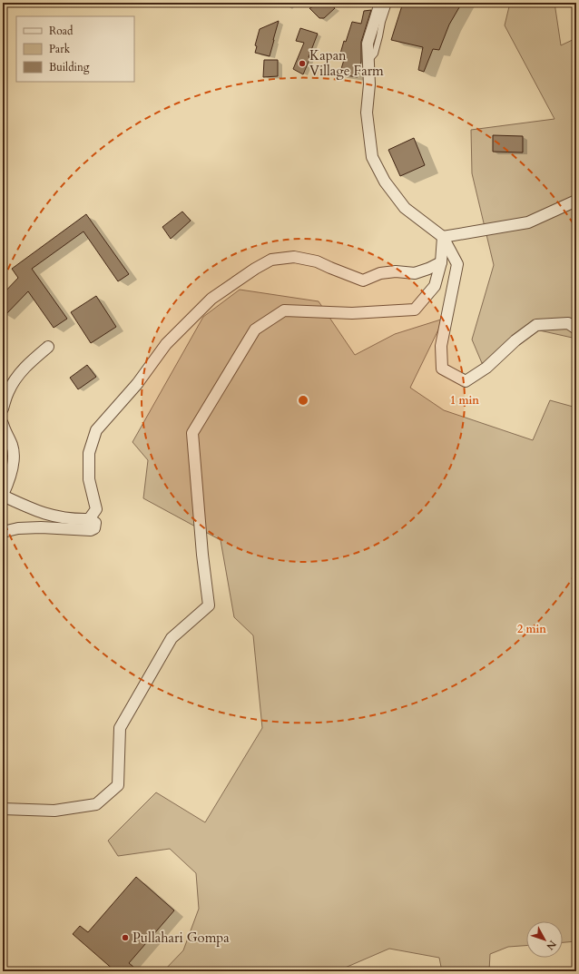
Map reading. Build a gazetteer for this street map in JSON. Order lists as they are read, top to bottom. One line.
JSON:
{"places":["Kapan Village Farm","Pullahari Gompa"],"legend":["Road","Park","Building"],"north":"bottom right","rings":["1 min","2 min"]}
